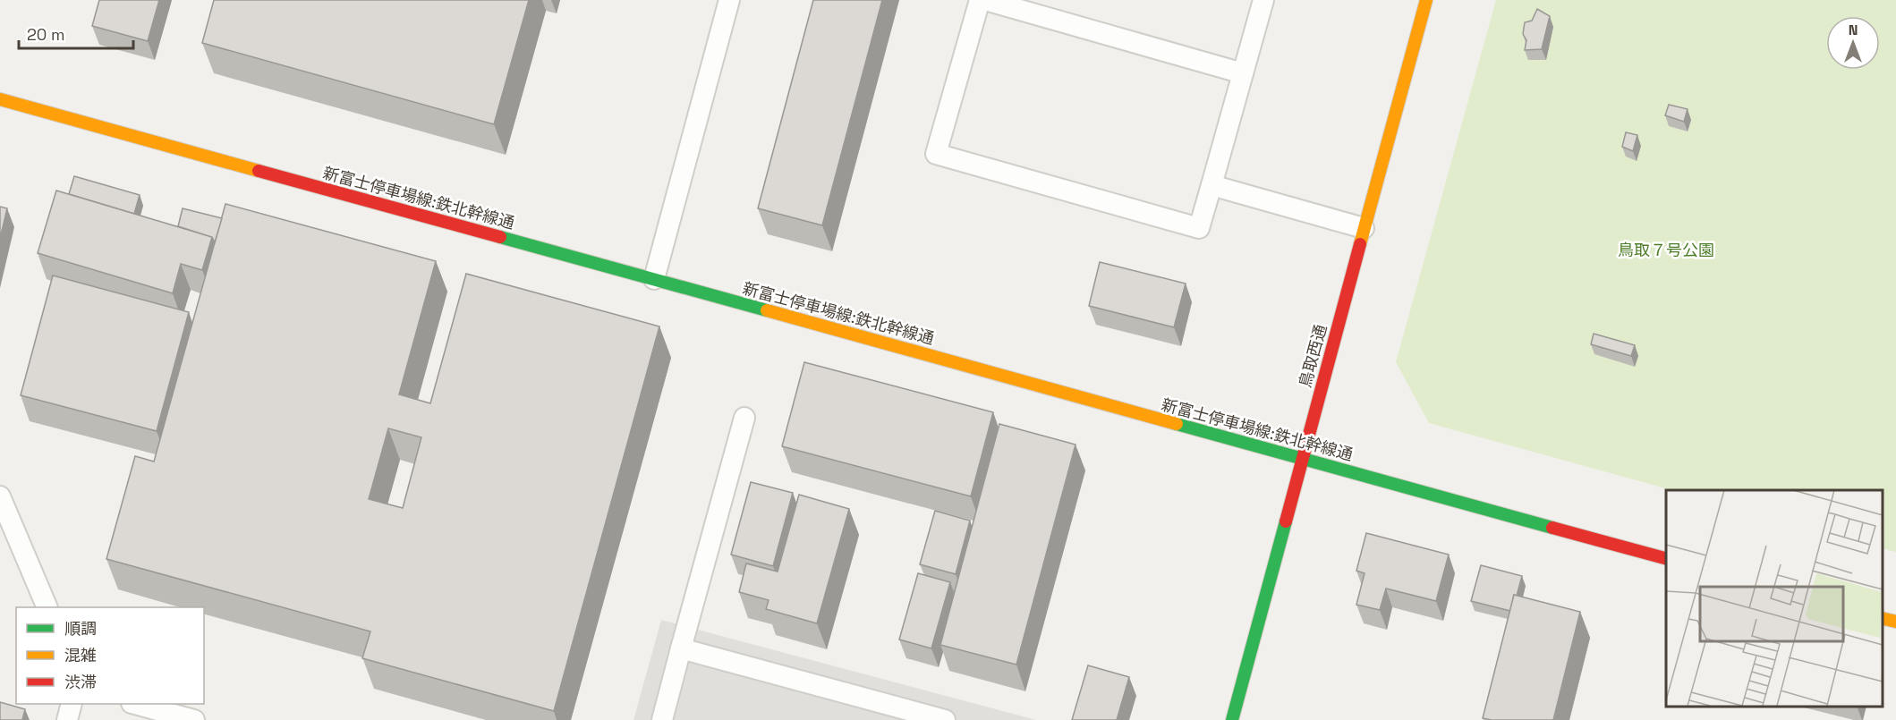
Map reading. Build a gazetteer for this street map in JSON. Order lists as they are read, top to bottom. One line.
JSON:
{"streets":{"main road":["新富士停車場線:鉄北幹線通","鳥取西通"]},"crossings":[["新富士停車場線:鉄北幹線通","鳥取西通"]],"parks":["鳥取７号公園"],"legend":["順調","混雑","渋滞"],"scale_bar":"20 m","north":"top"}
